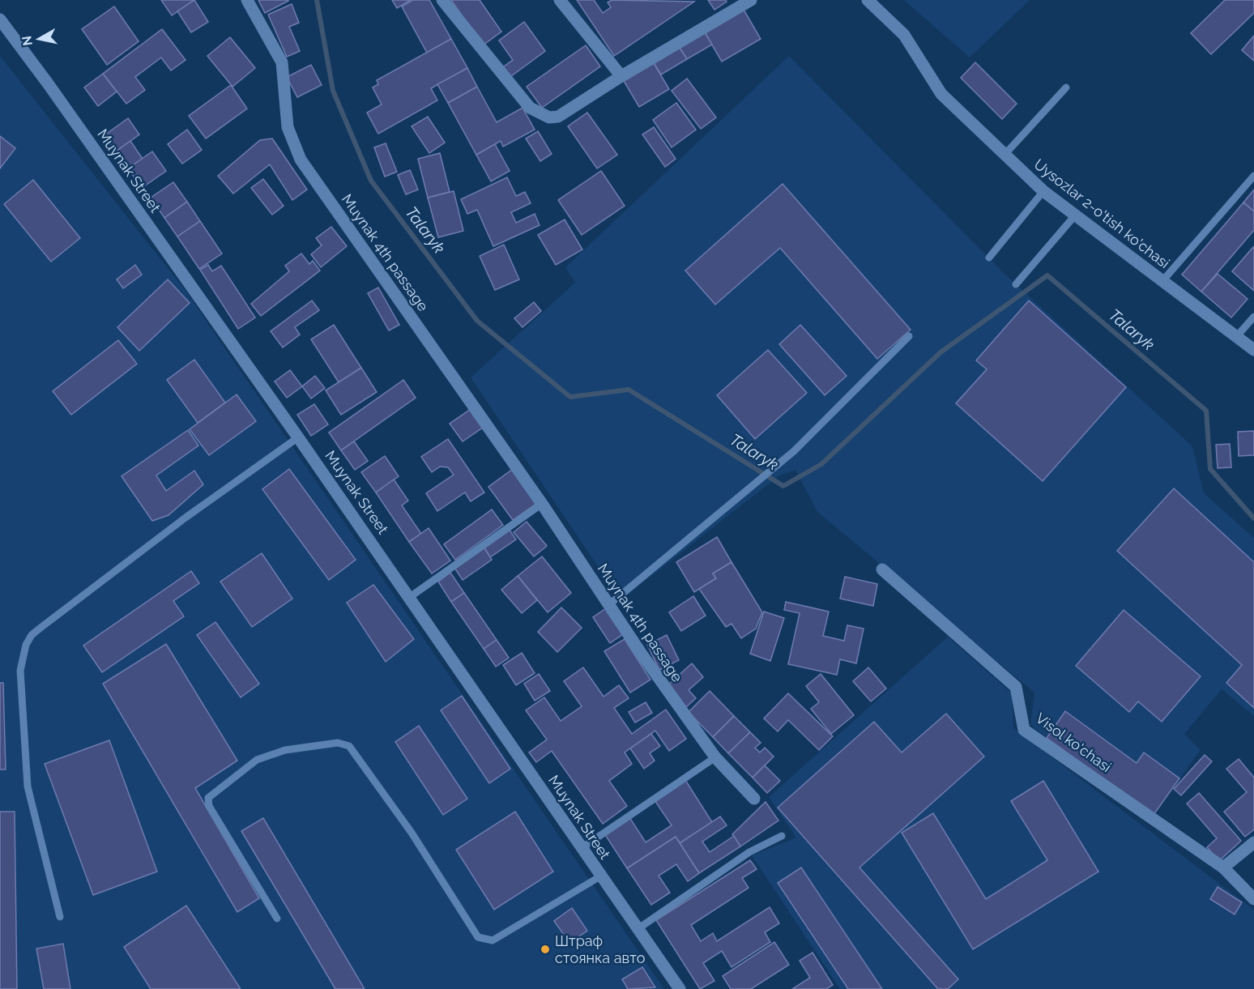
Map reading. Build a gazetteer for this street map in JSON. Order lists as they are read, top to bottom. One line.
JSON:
{"streets":{"street":["Muynak Street","Uysozlar 2-o'tish ko'chasi","Muynak 4th passage","Visol ko'chasi"]},"water":["Talaryk"],"places":["Штраф стоянка авто"],"north":"left"}
